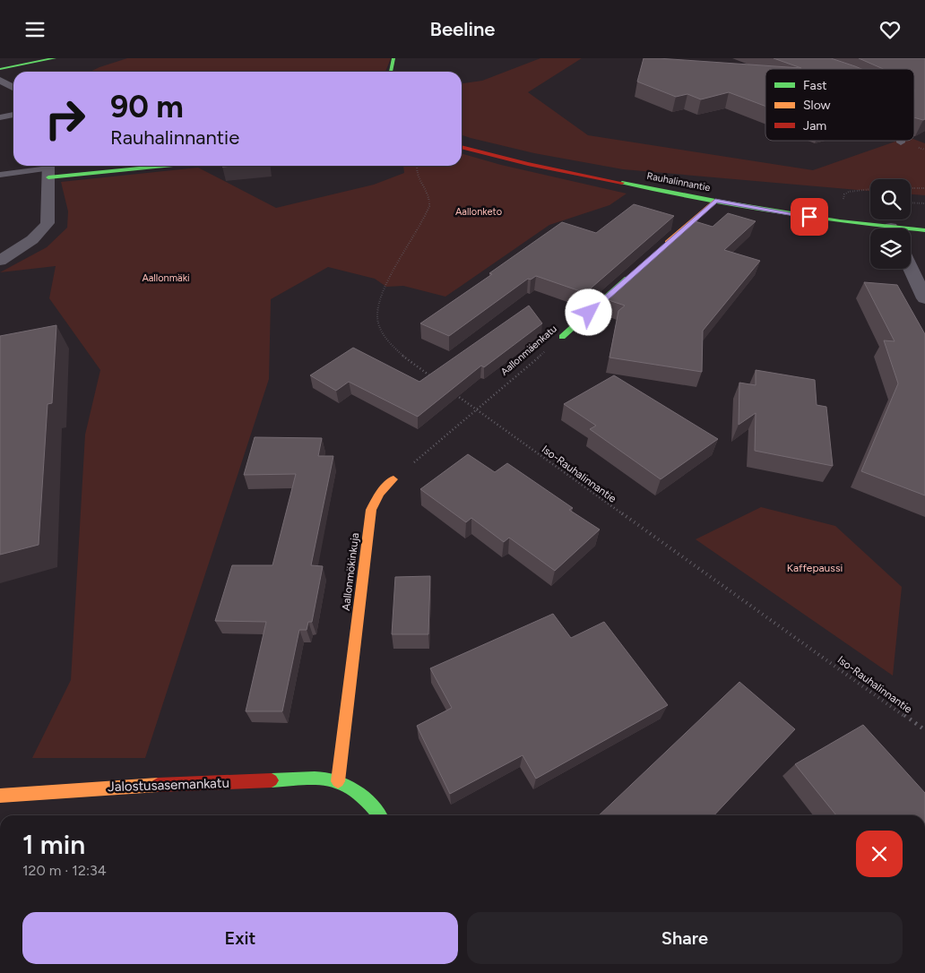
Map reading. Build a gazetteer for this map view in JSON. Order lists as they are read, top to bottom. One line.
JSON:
{"streets":{"street":["Rauhalinnantie","Aallonmäenkatu","Aallonmökinkuja","Jalostusasemankatu"],"path":["Iso-Rauhalinnantie"]},"crossings":[["Aallonmäenkatu","Iso-Rauhalinnantie"],["Aallonmökinkuja","Jalostusasemankatu"]],"parks":["Aallonketo","Aallonmäki","Kaffepaussi"],"legend":["Fast","Slow","Jam"],"page":{"header":"Beeline","turn":["90 m","Rauhalinnantie"],"heading":["1 min","120 m · 12:34"],"buttons":["Exit","Share"]}}
